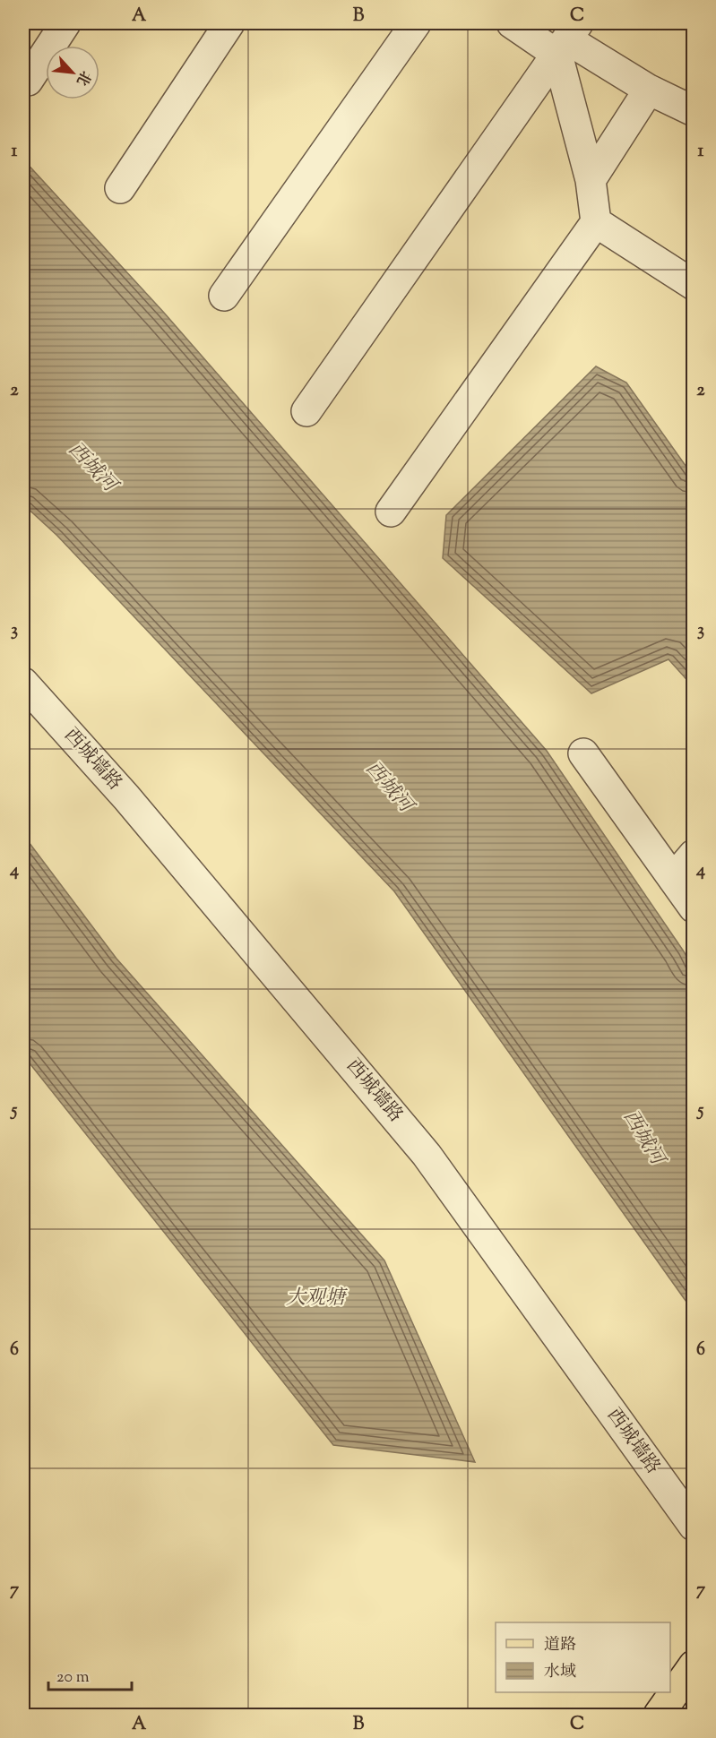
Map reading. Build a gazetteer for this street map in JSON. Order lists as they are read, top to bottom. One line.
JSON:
{"streets":{"street":["西城墙路"]},"water":["西城河","大观塘"],"legend":["道路","水域"],"scale_bar":"20 m","north":"bottom right","grid":{"columns":["A","B","C"],"rows":["1","2","3","4","5","6","7"]}}
